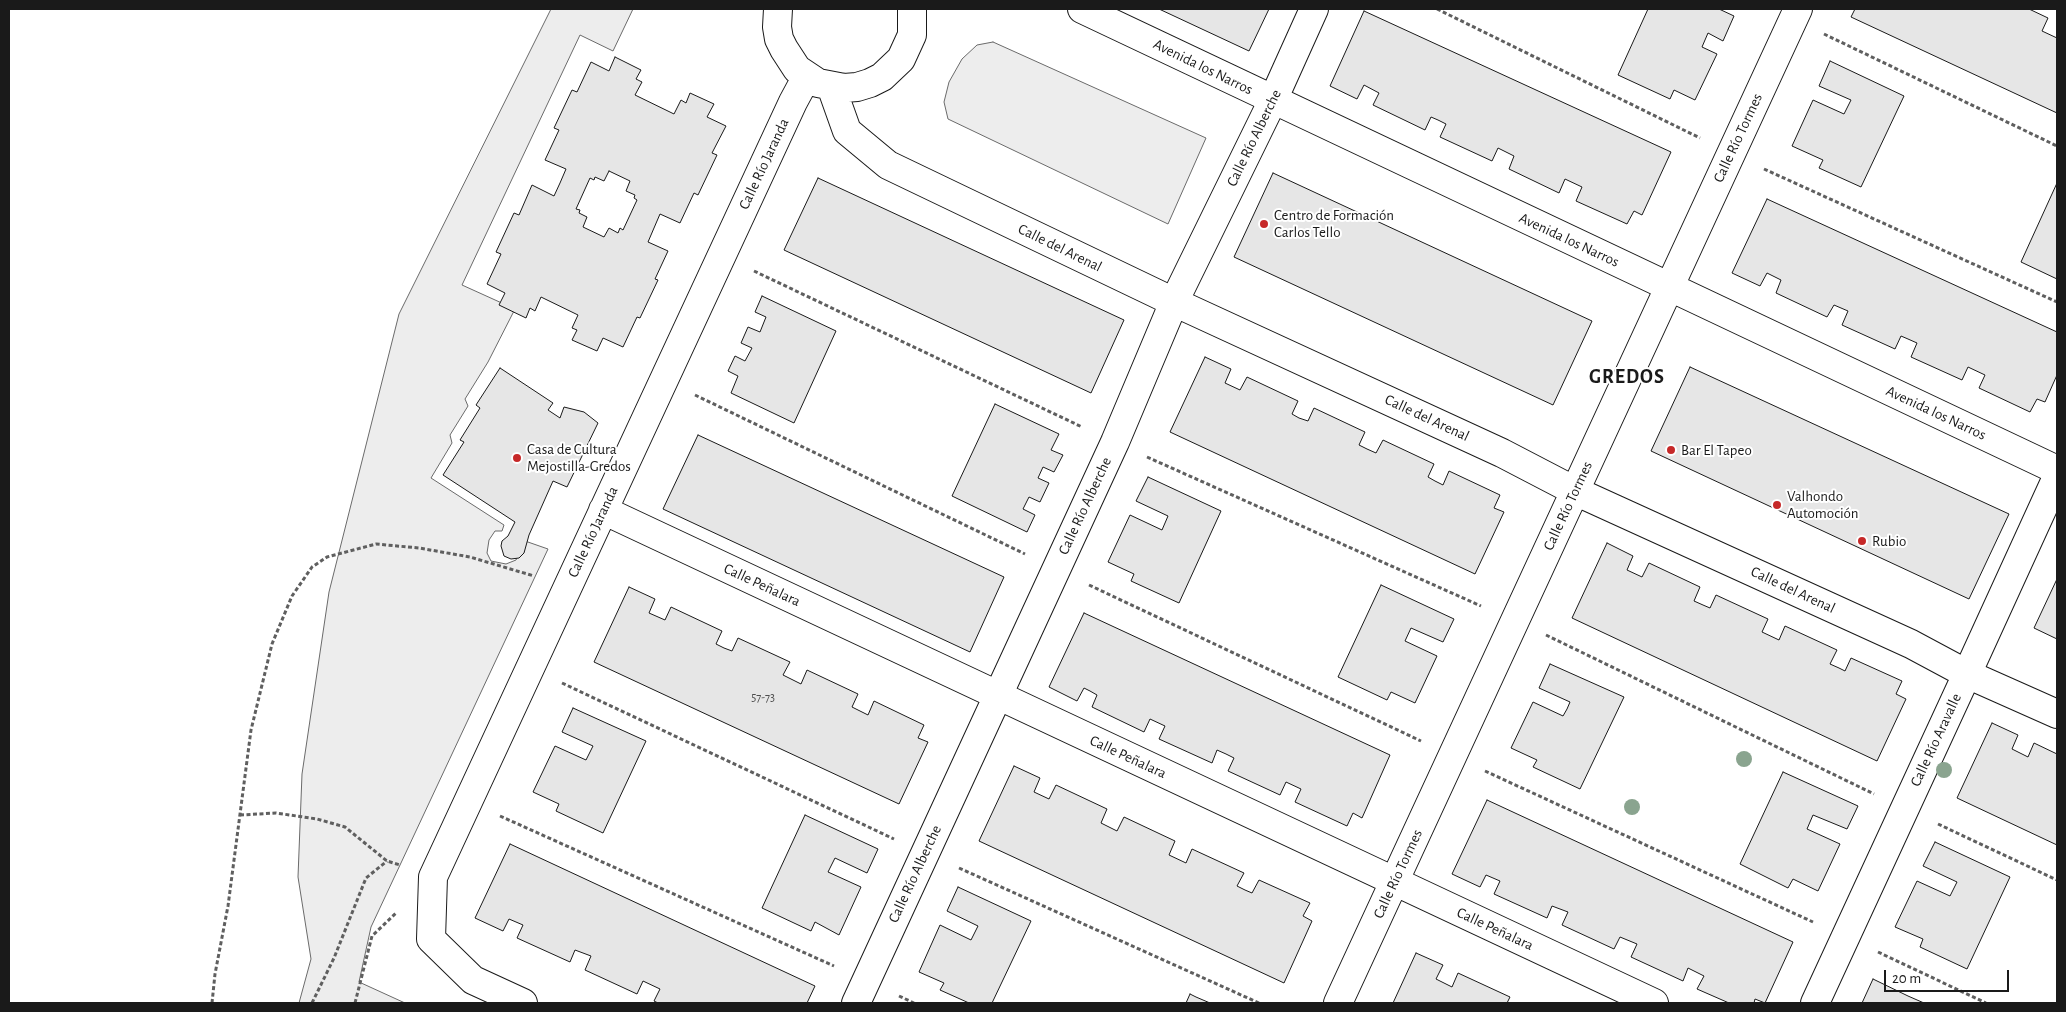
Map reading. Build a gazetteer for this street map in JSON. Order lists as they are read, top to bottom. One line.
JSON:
{"streets":{"street":["Avenida los Narros","Calle Río Alberche","Calle Río Tormes","Calle Río Jaranda","Calle del Arenal","Calle Peñalara","Calle Río Aravalle"]},"crossings":[["Avenida los Narros","Calle Río Alberche"],["Avenida los Narros","Calle Río Tormes"],["Calle Río Alberche","Calle del Arenal"],["Calle Río Alberche","Calle Peñalara"],["Calle Río Tormes","Calle del Arenal"],["Calle Río Tormes","Calle Peñalara"],["Calle Río Jaranda","Calle del Arenal"],["Calle Río Jaranda","Calle Peñalara"],["Calle del Arenal","Calle Río Aravalle"]],"districts":["GREDOS"],"places":["Centro de Formación Carlos Tello","Bar El Tapeo","Casa de Cultura Mejostilla-Gredos","Valhondo Automoción","Rubio"],"house_numbers":["57-73"],"scale_bar":"20 m"}
